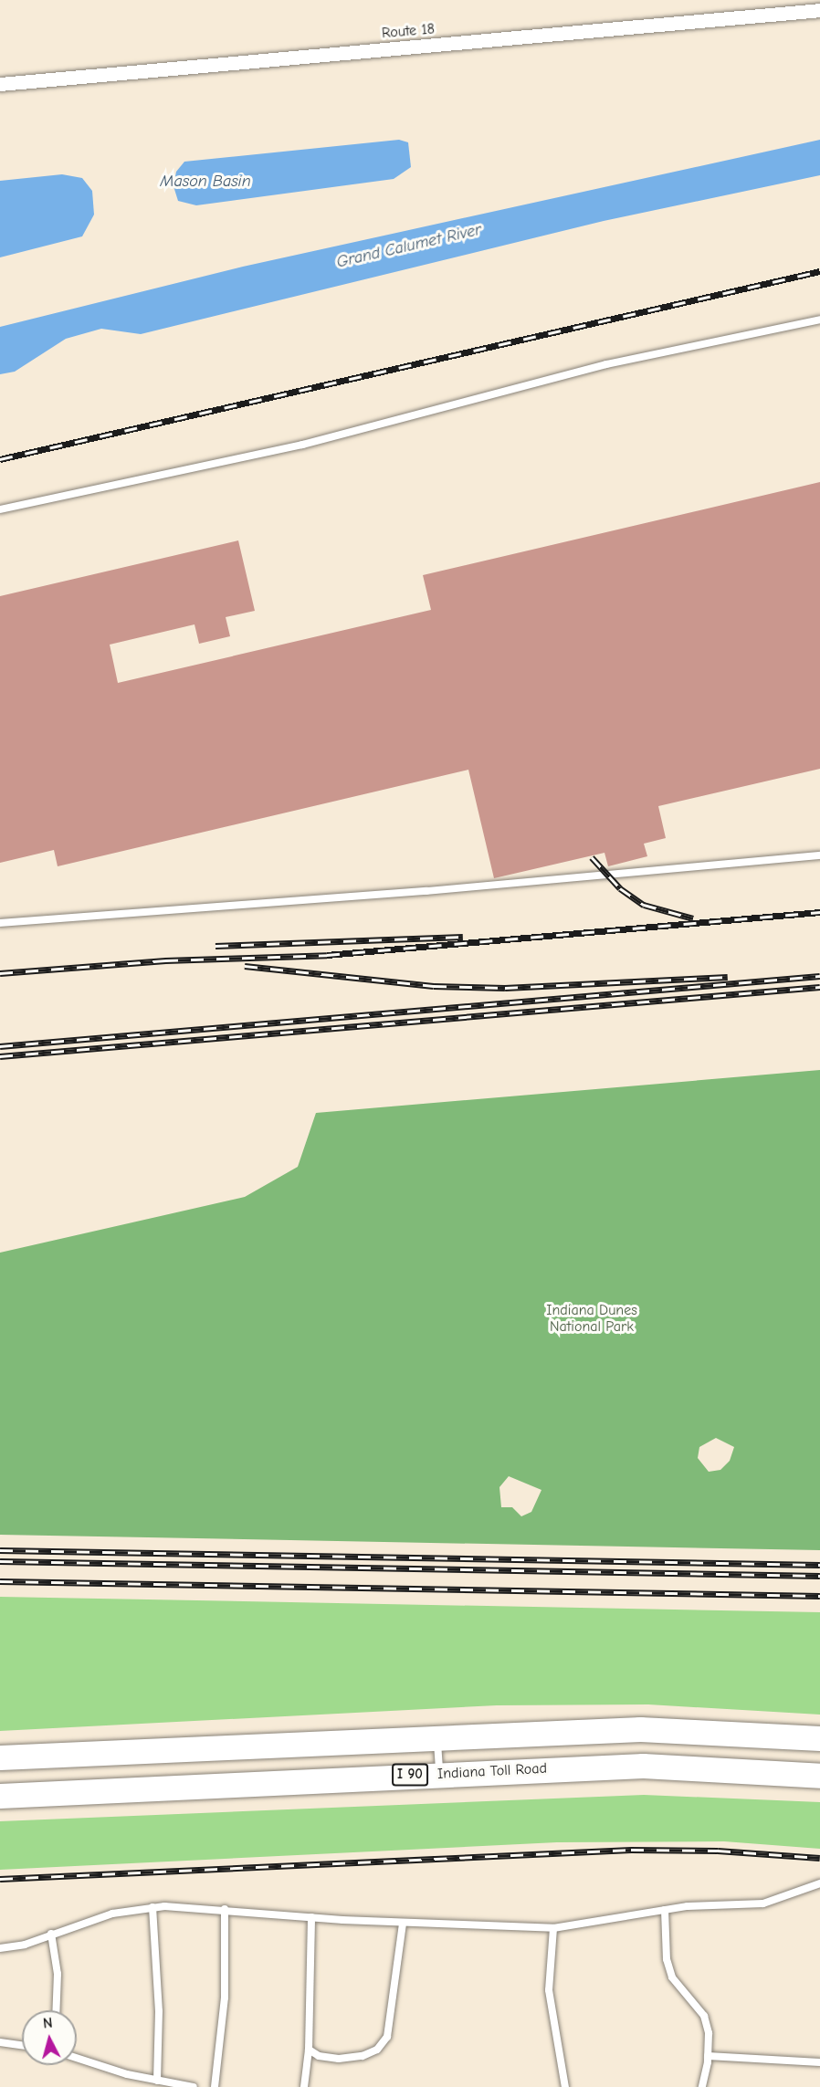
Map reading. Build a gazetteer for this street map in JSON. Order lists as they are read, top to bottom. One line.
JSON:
{"streets":{"highway":["Indiana Toll Road","I 90"],"street":["Route 18"]},"water":["Mason Basin","Grand Calumet River"],"parks":["Indiana Dunes National Park"],"north":"top"}
